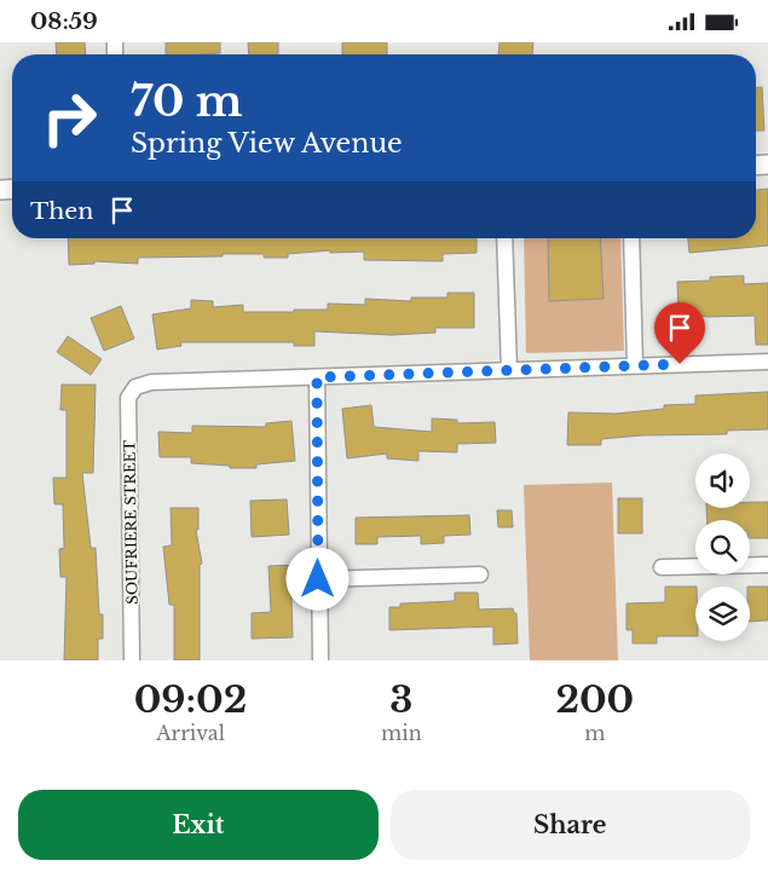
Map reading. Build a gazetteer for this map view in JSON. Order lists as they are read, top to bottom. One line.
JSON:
{"streets":{"street":["SOUFRIERE STREET"]},"page":{"status":"08:59","turn":["70 m","Spring View Avenue"],"then":"Then","eta":["09:02","Arrival","3","min","200","m"],"buttons":["Exit","Share"]}}
